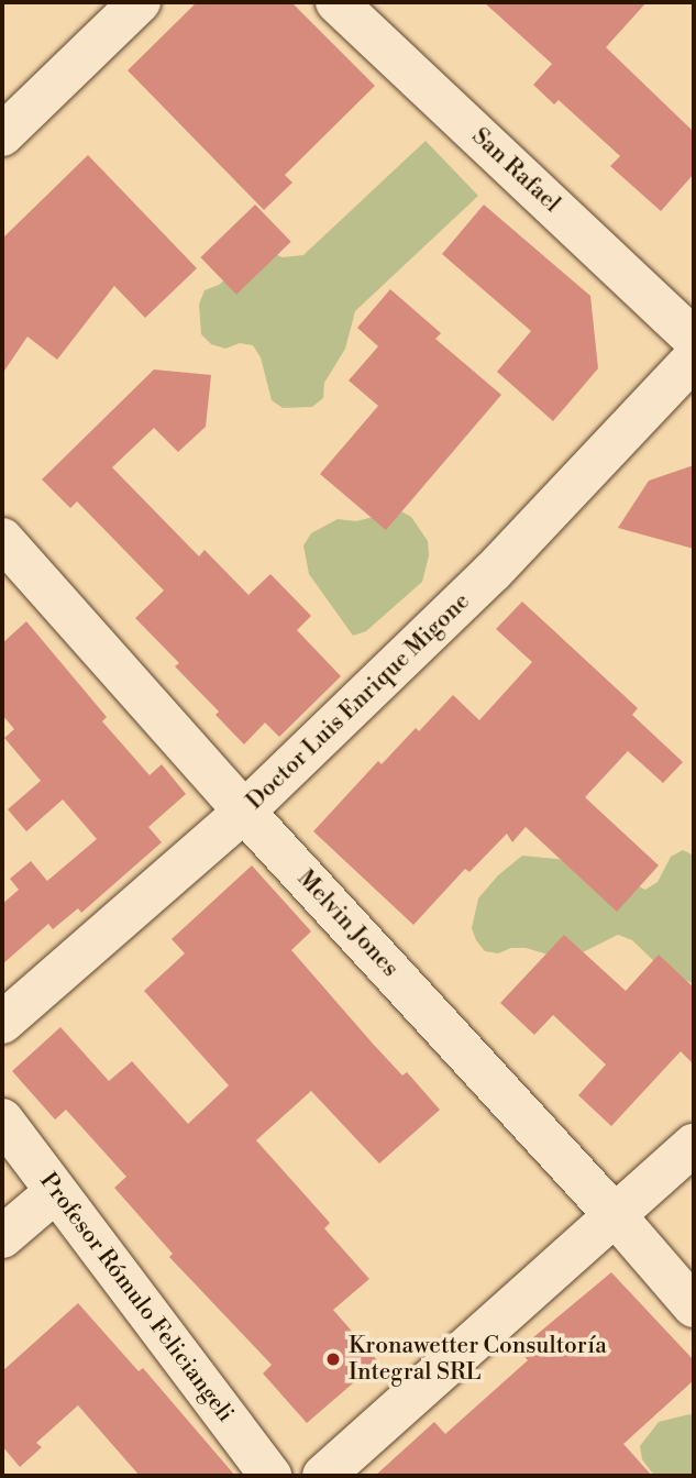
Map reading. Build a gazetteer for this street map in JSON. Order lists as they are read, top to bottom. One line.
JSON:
{"streets":{"street":["San Rafael","Doctor Luis Enrique Migone","Melvin Jones","Profesor Rómulo Feliciangeli"]},"crossings":[["Doctor Luis Enrique Migone","Melvin Jones"]],"places":["Kronawetter Consultoría Integral SRL"]}
